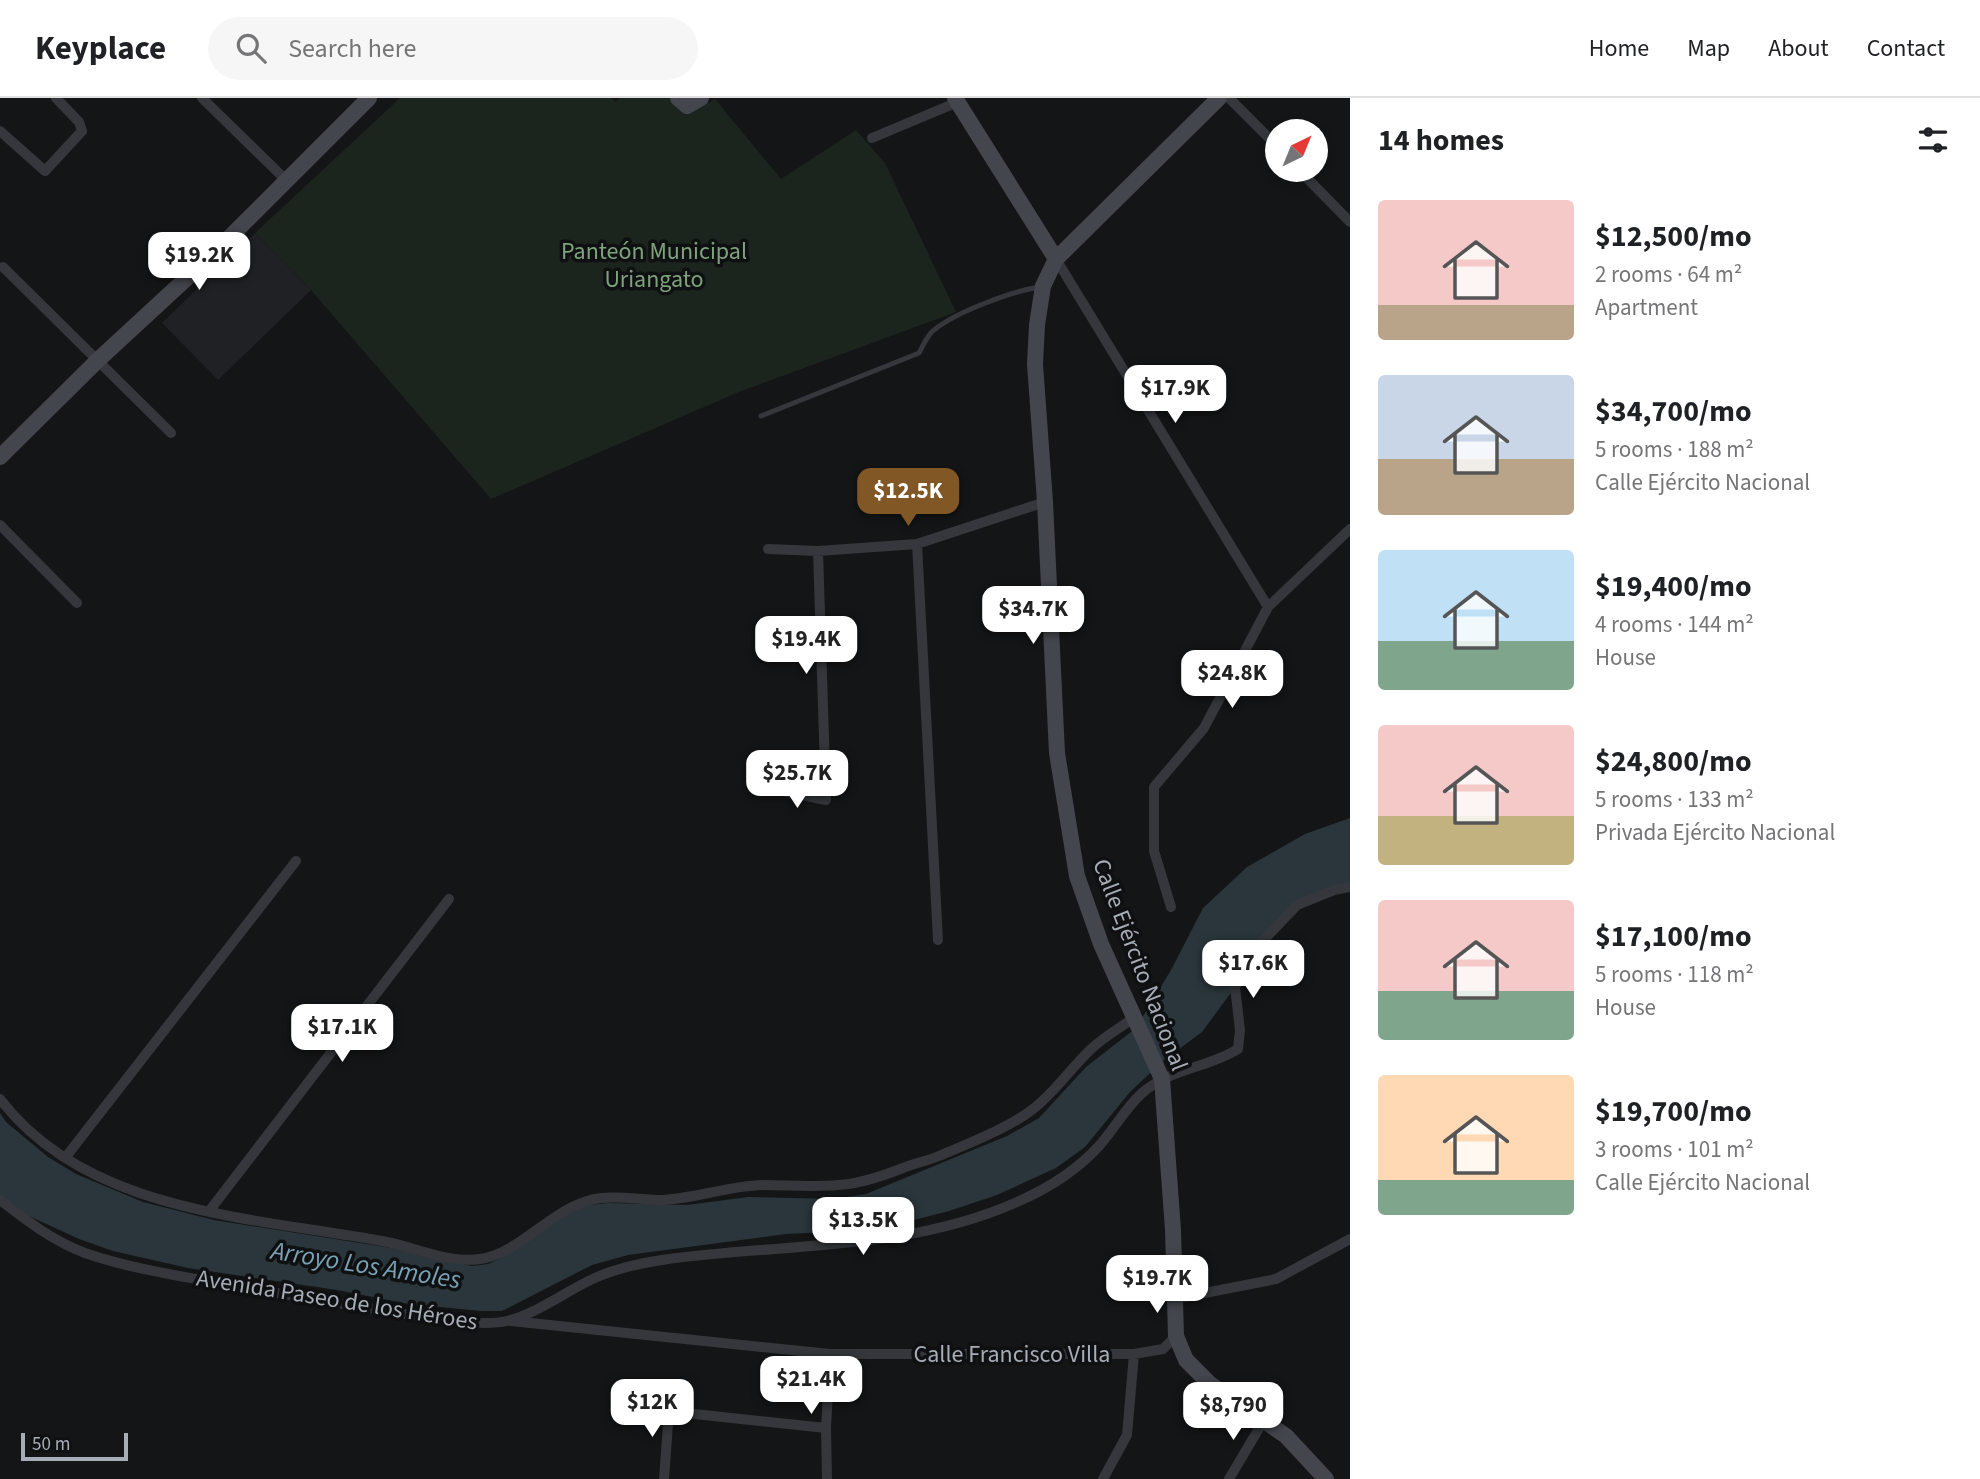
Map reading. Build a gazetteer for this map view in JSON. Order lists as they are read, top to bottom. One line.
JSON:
{"streets":{"street":["Calle Ejército Nacional","Avenida Paseo de los Héroes","Calle Francisco Villa"]},"crossings":[["Calle Ejército Nacional","Avenida Paseo de los Héroes"],["Calle Ejército Nacional","Calle Francisco Villa"],["Avenida Paseo de los Héroes","Calle Francisco Villa"]],"water":["Arroyo Los Amoles"],"parks":["Panteón Municipal Uriangato"],"scale_bar":"50 m","north":"top right","page":{"header":"Keyplace","search":"Search here","nav":["Home","Map","About","Contact"],"heading":"14 homes","list":[{"name":"$12,500/mo","note":"2 rooms · 64 m² · Apartment"},{"name":"$34,700/mo","note":"5 rooms · 188 m² · Calle Ejército Nacional"},{"name":"$19,400/mo","note":"4 rooms · 144 m² · House"},{"name":"$24,800/mo","note":"5 rooms · 133 m² · Privada Ejército Nacional"},{"name":"$17,100/mo","note":"5 rooms · 118 m² · House"},{"name":"$19,700/mo","note":"3 rooms · 101 m² · Calle Ejército Nacional"}],"price":["$19.2K","$17.9K","$12.5K","$34.7K","$19.4K","$24.8K","$25.7K","$17.6K","$17.1K","$13.5K","$19.7K","$21.4K","$12K","$8,790"],"scale":"50 m"}}
